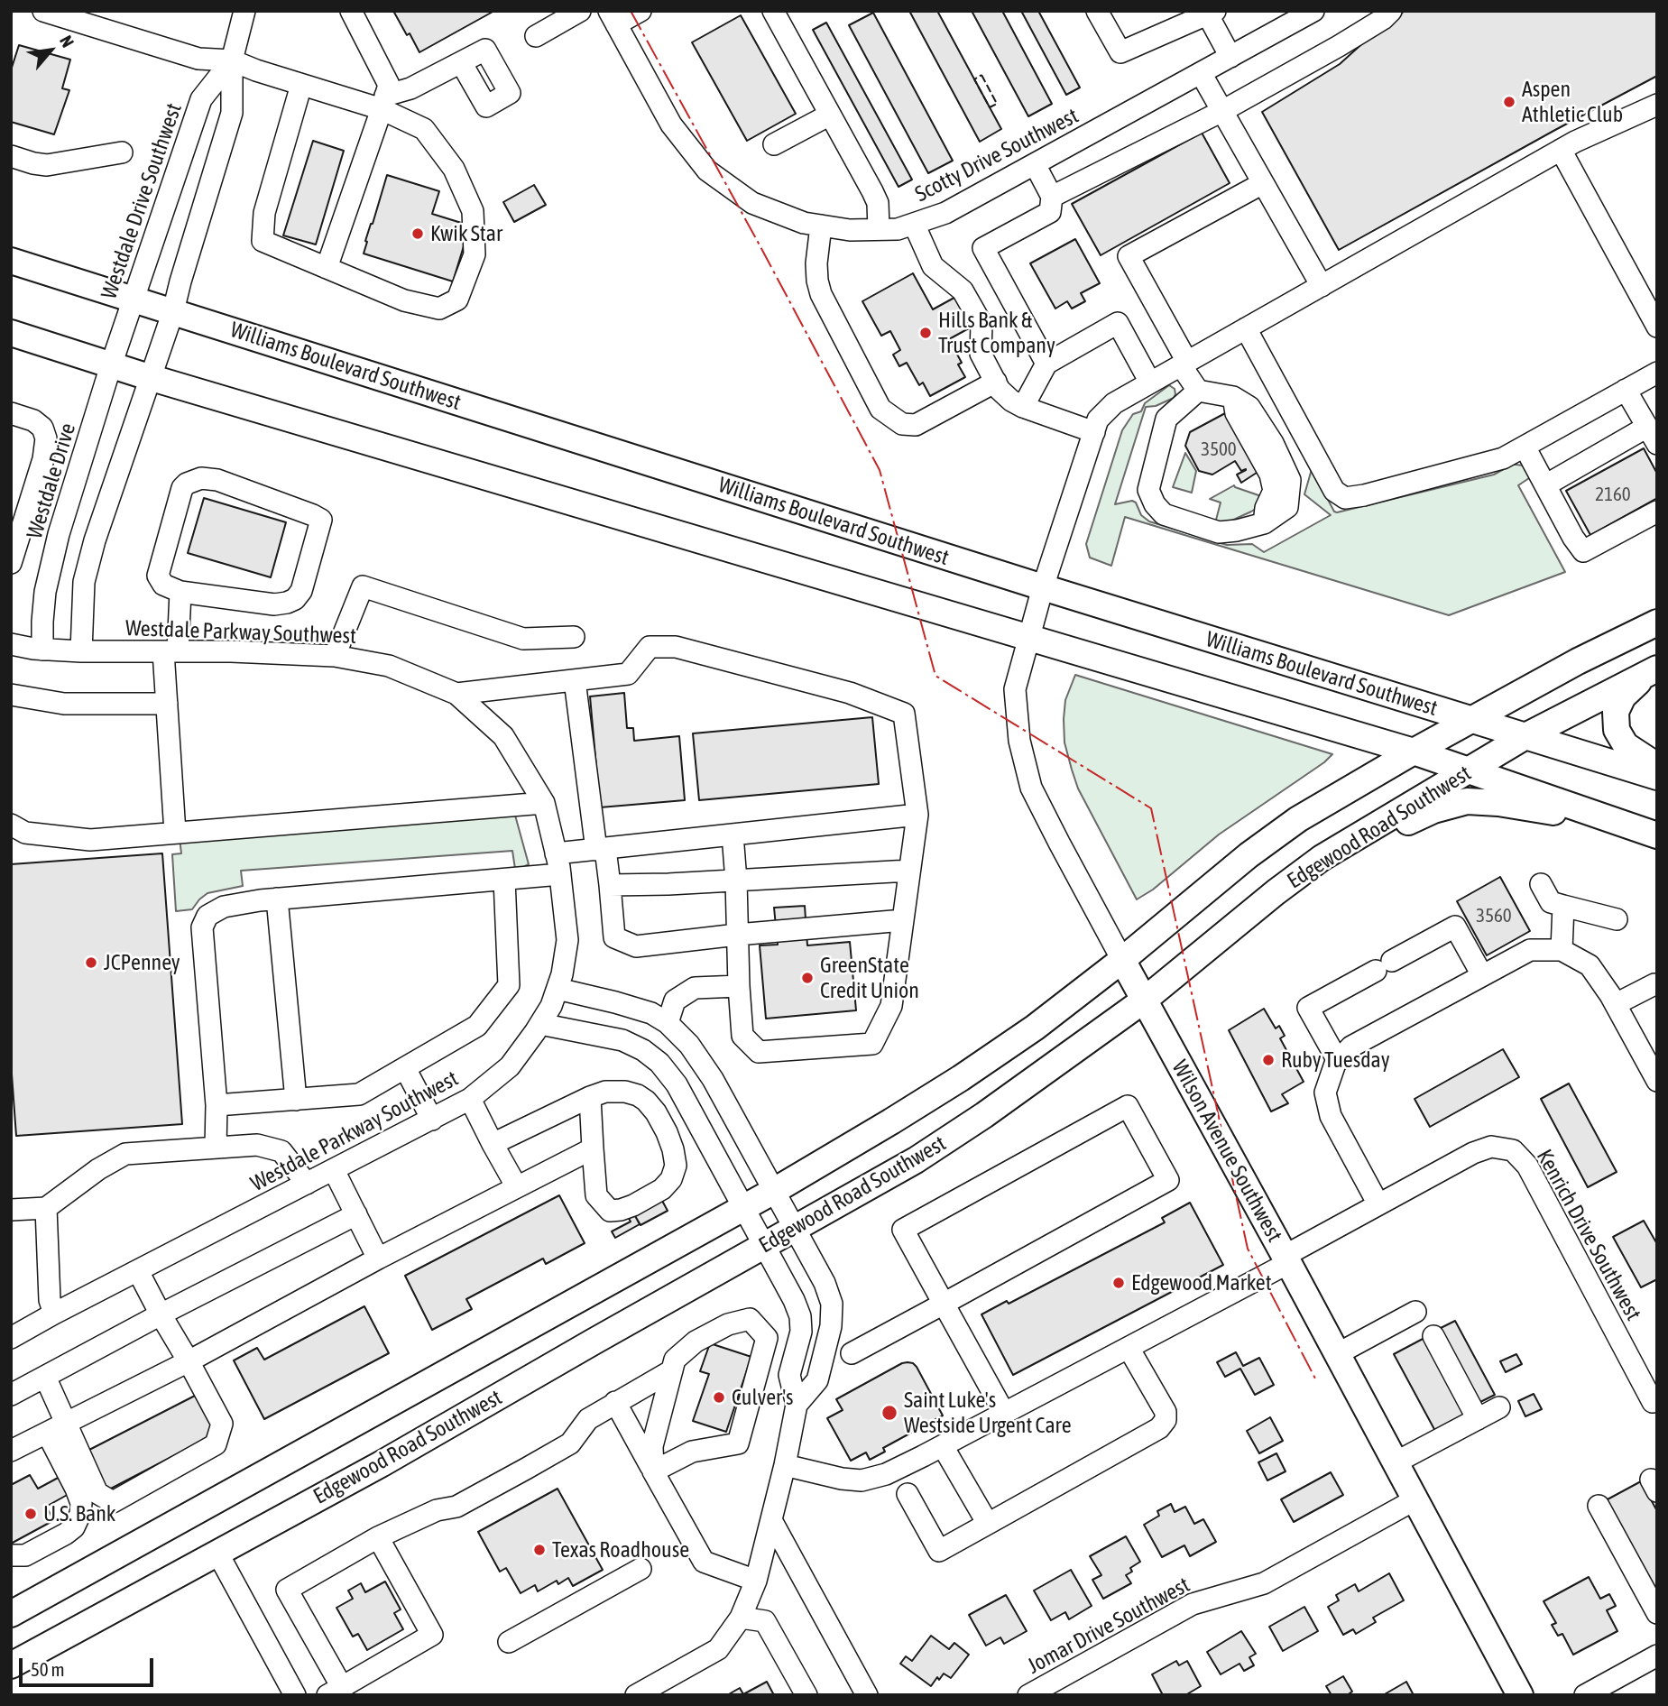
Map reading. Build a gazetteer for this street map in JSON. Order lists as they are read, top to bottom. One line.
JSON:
{"streets":{"main road":["Williams Boulevard Southwest","Edgewood Road Southwest","Wilson Avenue Southwest"],"street":["Scotty Drive Southwest","Westdale Drive Southwest","Westdale Drive","Westdale Parkway Southwest","Kenrich Drive Southwest","Jomar Drive Southwest"]},"crossings":[["Westdale Drive Southwest","Williams Boulevard Southwest"],["Westdale Drive Southwest","Westdale Drive"],["Williams Boulevard Southwest","Edgewood Road Southwest"],["Williams Boulevard Southwest","Wilson Avenue Southwest"],["Westdale Drive","Westdale Parkway Southwest"],["Edgewood Road Southwest","Wilson Avenue Southwest"],["Wilson Avenue Southwest","Kenrich Drive Southwest"],["Wilson Avenue Southwest","Jomar Drive Southwest"]],"places":["Aspen Athletic Club","Kwik Star","Hills Bank & Trust Company","JCPenney","GreenState Credit Union","Ruby Tuesday","Edgewood Market","Culver's","Saint Luke's Westside Urgent Care","U.S. Bank","Texas Roadhouse"],"house_numbers":["3500","2160","3560"],"scale_bar":"50 m","north":"top right"}
